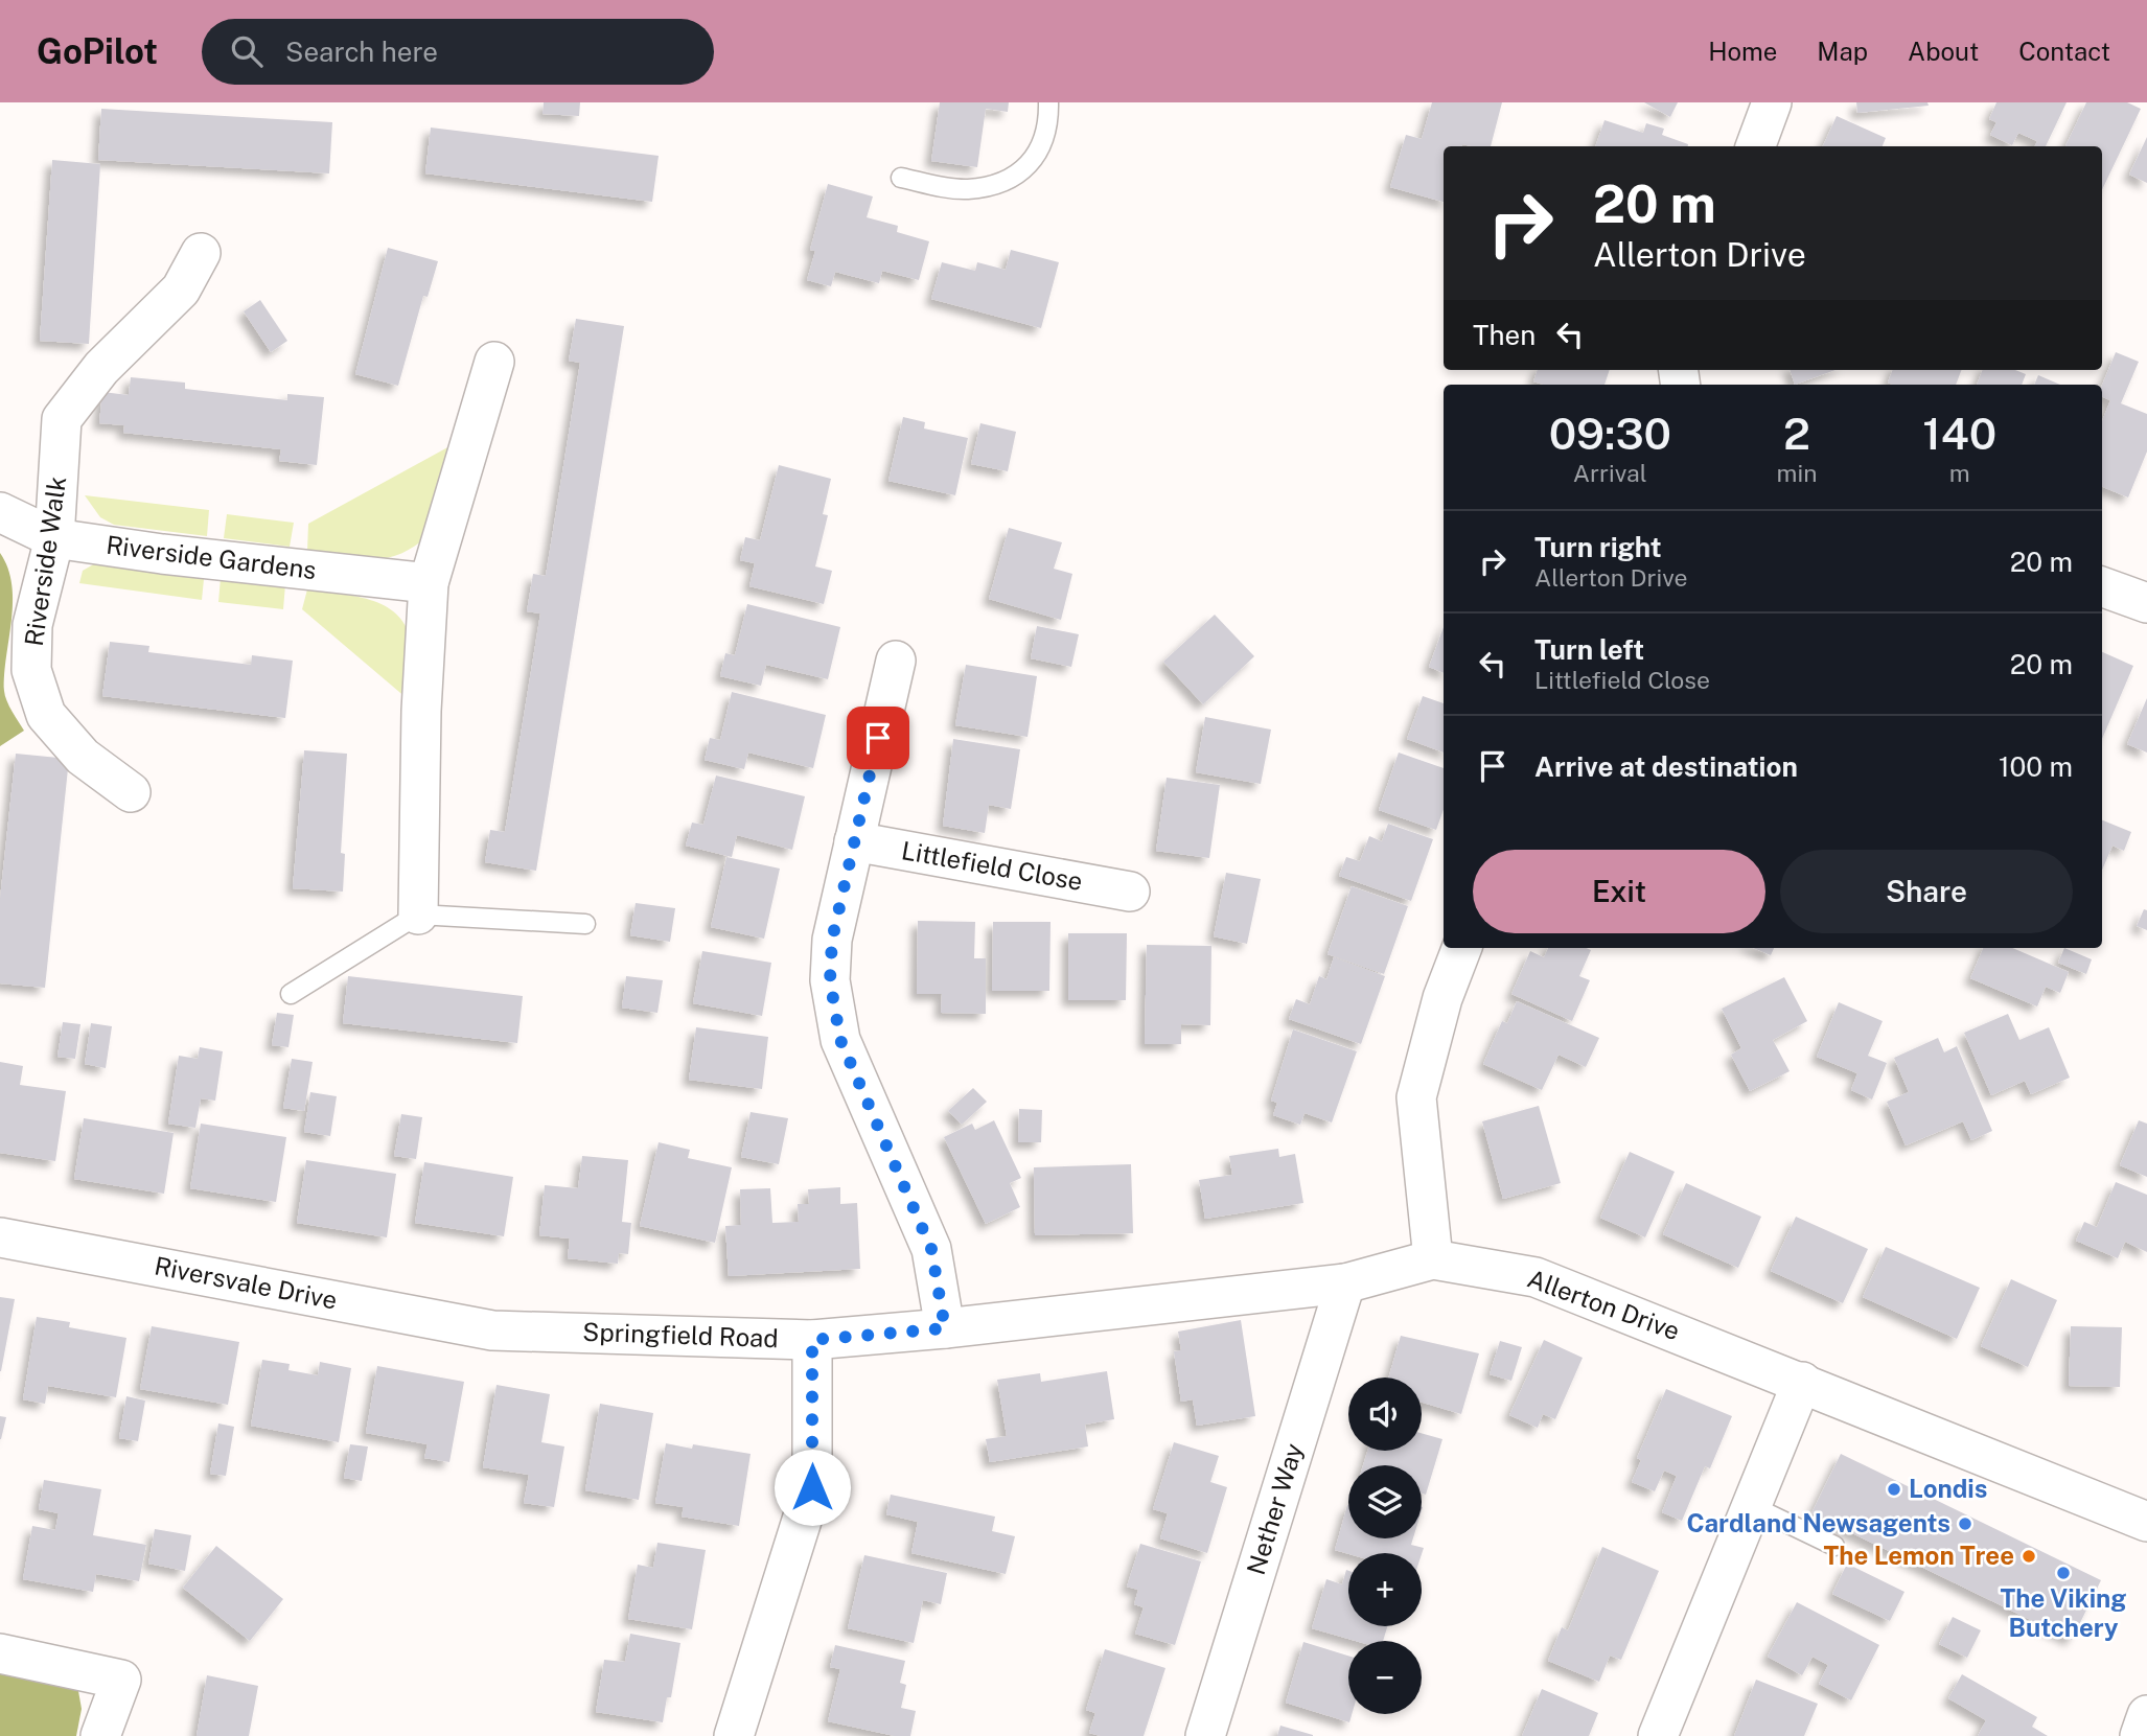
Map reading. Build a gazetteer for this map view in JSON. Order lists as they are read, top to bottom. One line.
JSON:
{"streets":{"street":["Riverside Gardens","Riverside Walk","Littlefield Close","Riversvale Drive","Allerton Drive","Springfield Road","Nether Way"]},"crossings":[["Riverside Gardens","Riverside Walk"],["Riversvale Drive","Springfield Road"],["Allerton Drive","Springfield Road"],["Allerton Drive","Nether Way"]],"places":["Londis","Cardland Newsagents","The Lemon Tree","The Viking Butchery"],"page":{"header":"GoPilot","search":"Search here","nav":["Home","Map","About","Contact"],"turn":["20 m","Allerton Drive"],"then":"Then","eta":["09:30","Arrival","2","min","140","m"],"list":[{"name":"Turn right","note":"Allerton Drive","value":"20 m"},{"name":"Turn left","note":"Littlefield Close","value":"20 m"},{"name":"Arrive at destination","value":"100 m"}],"buttons":["Exit","Share"],"map_buttons":["+","−"]}}
